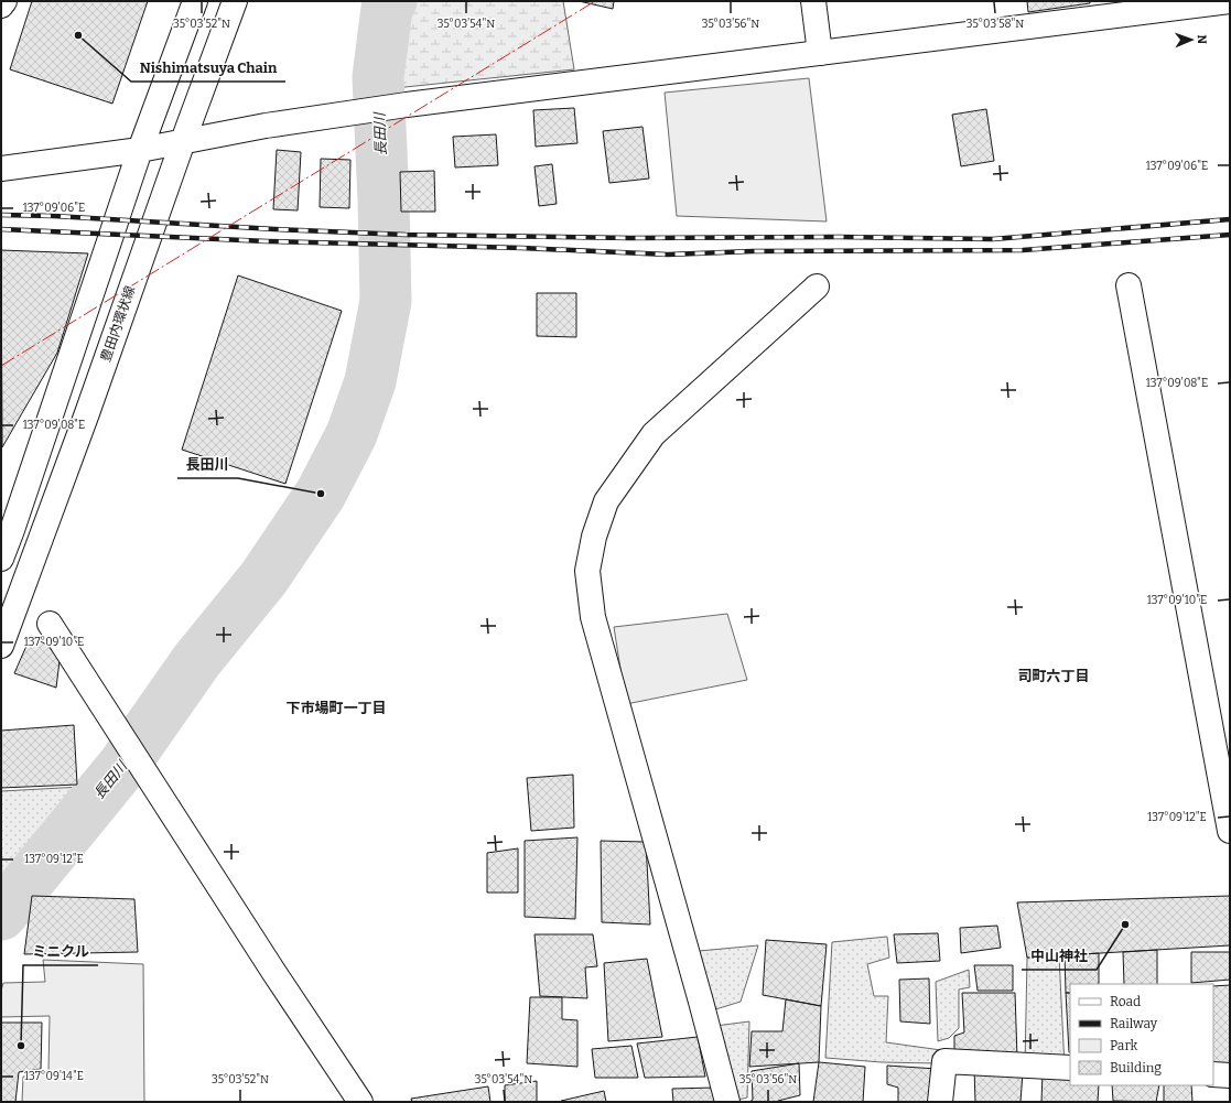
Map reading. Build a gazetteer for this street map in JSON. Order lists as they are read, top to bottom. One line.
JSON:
{"streets":{"street":["豊田内環状線"]},"districts":["司町六丁目","下市場町一丁目"],"water":["長田川"],"places":["Nishimatsuya Chain","長田川","中山神社","ミニクル"],"legend":["Road","Railway","Park","Building"],"north":"right","coordinates":["35°03'52\"N","35°03'54\"N","35°03'56\"N","35°03'58\"N","137°09'06\"E","137°09'08\"E","137°09'10\"E","137°09'12\"E","137°09'14\"E"]}
